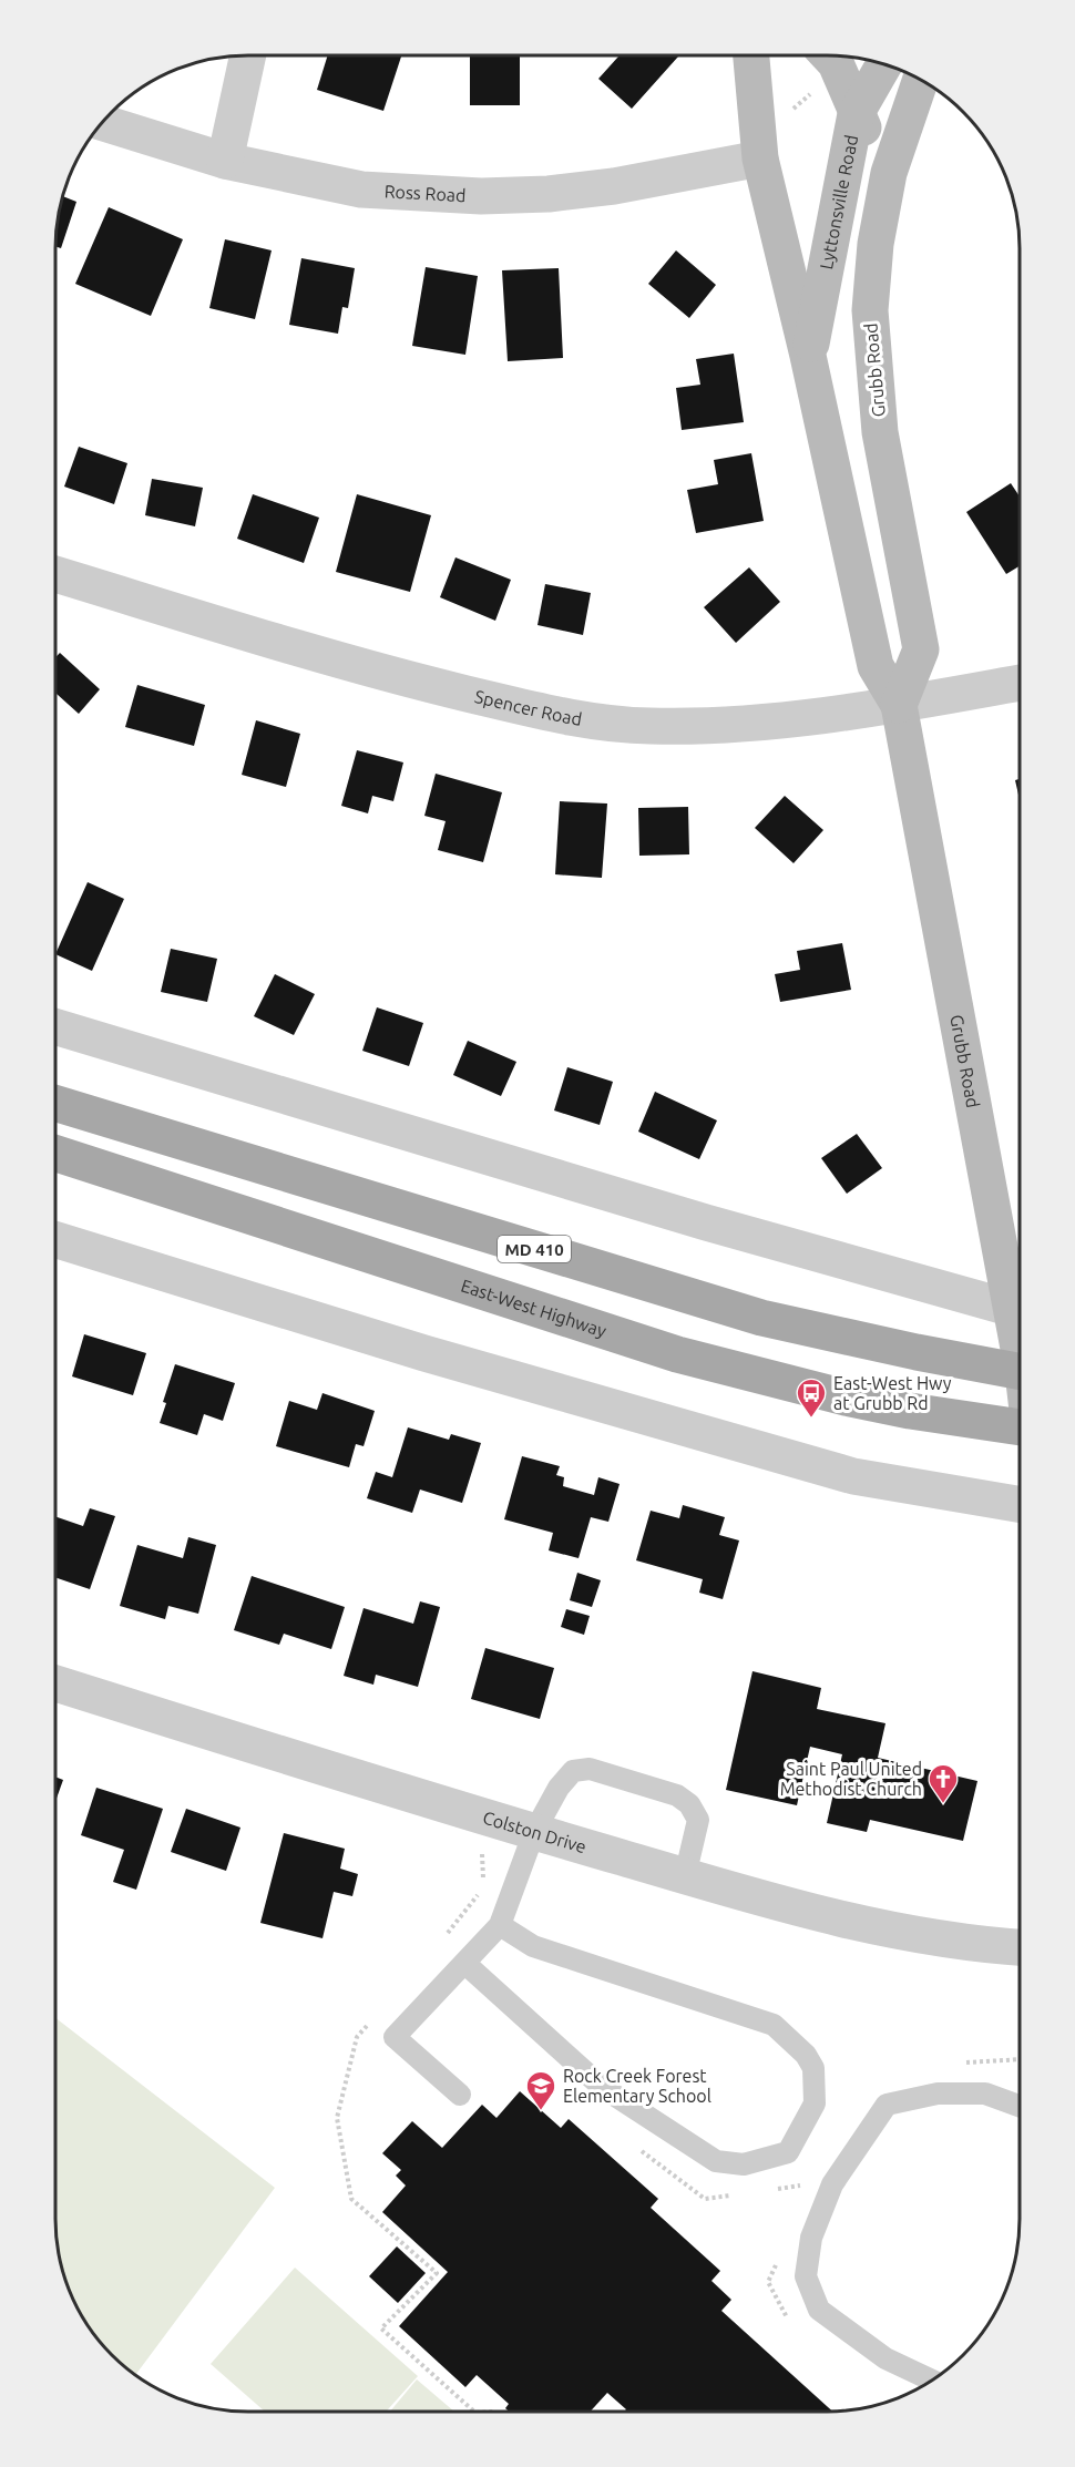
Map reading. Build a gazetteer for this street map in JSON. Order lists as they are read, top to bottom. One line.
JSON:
{"streets":{"main road":["MD 410","East-West Highway"],"street":["Ross Road","Lyttonsville Road","Grubb Road","Spencer Road","Colston Drive"]},"crossings":[["Ross Road","Grubb Road"],["Lyttonsville Road","Grubb Road"],["Grubb Road","Spencer Road"]],"places":{"bus stop":["East-West Hwy at Grubb Rd"],"church":["Saint Paul United Methodist Church"],"school or university":["Rock Creek Forest Elementary School"]}}
